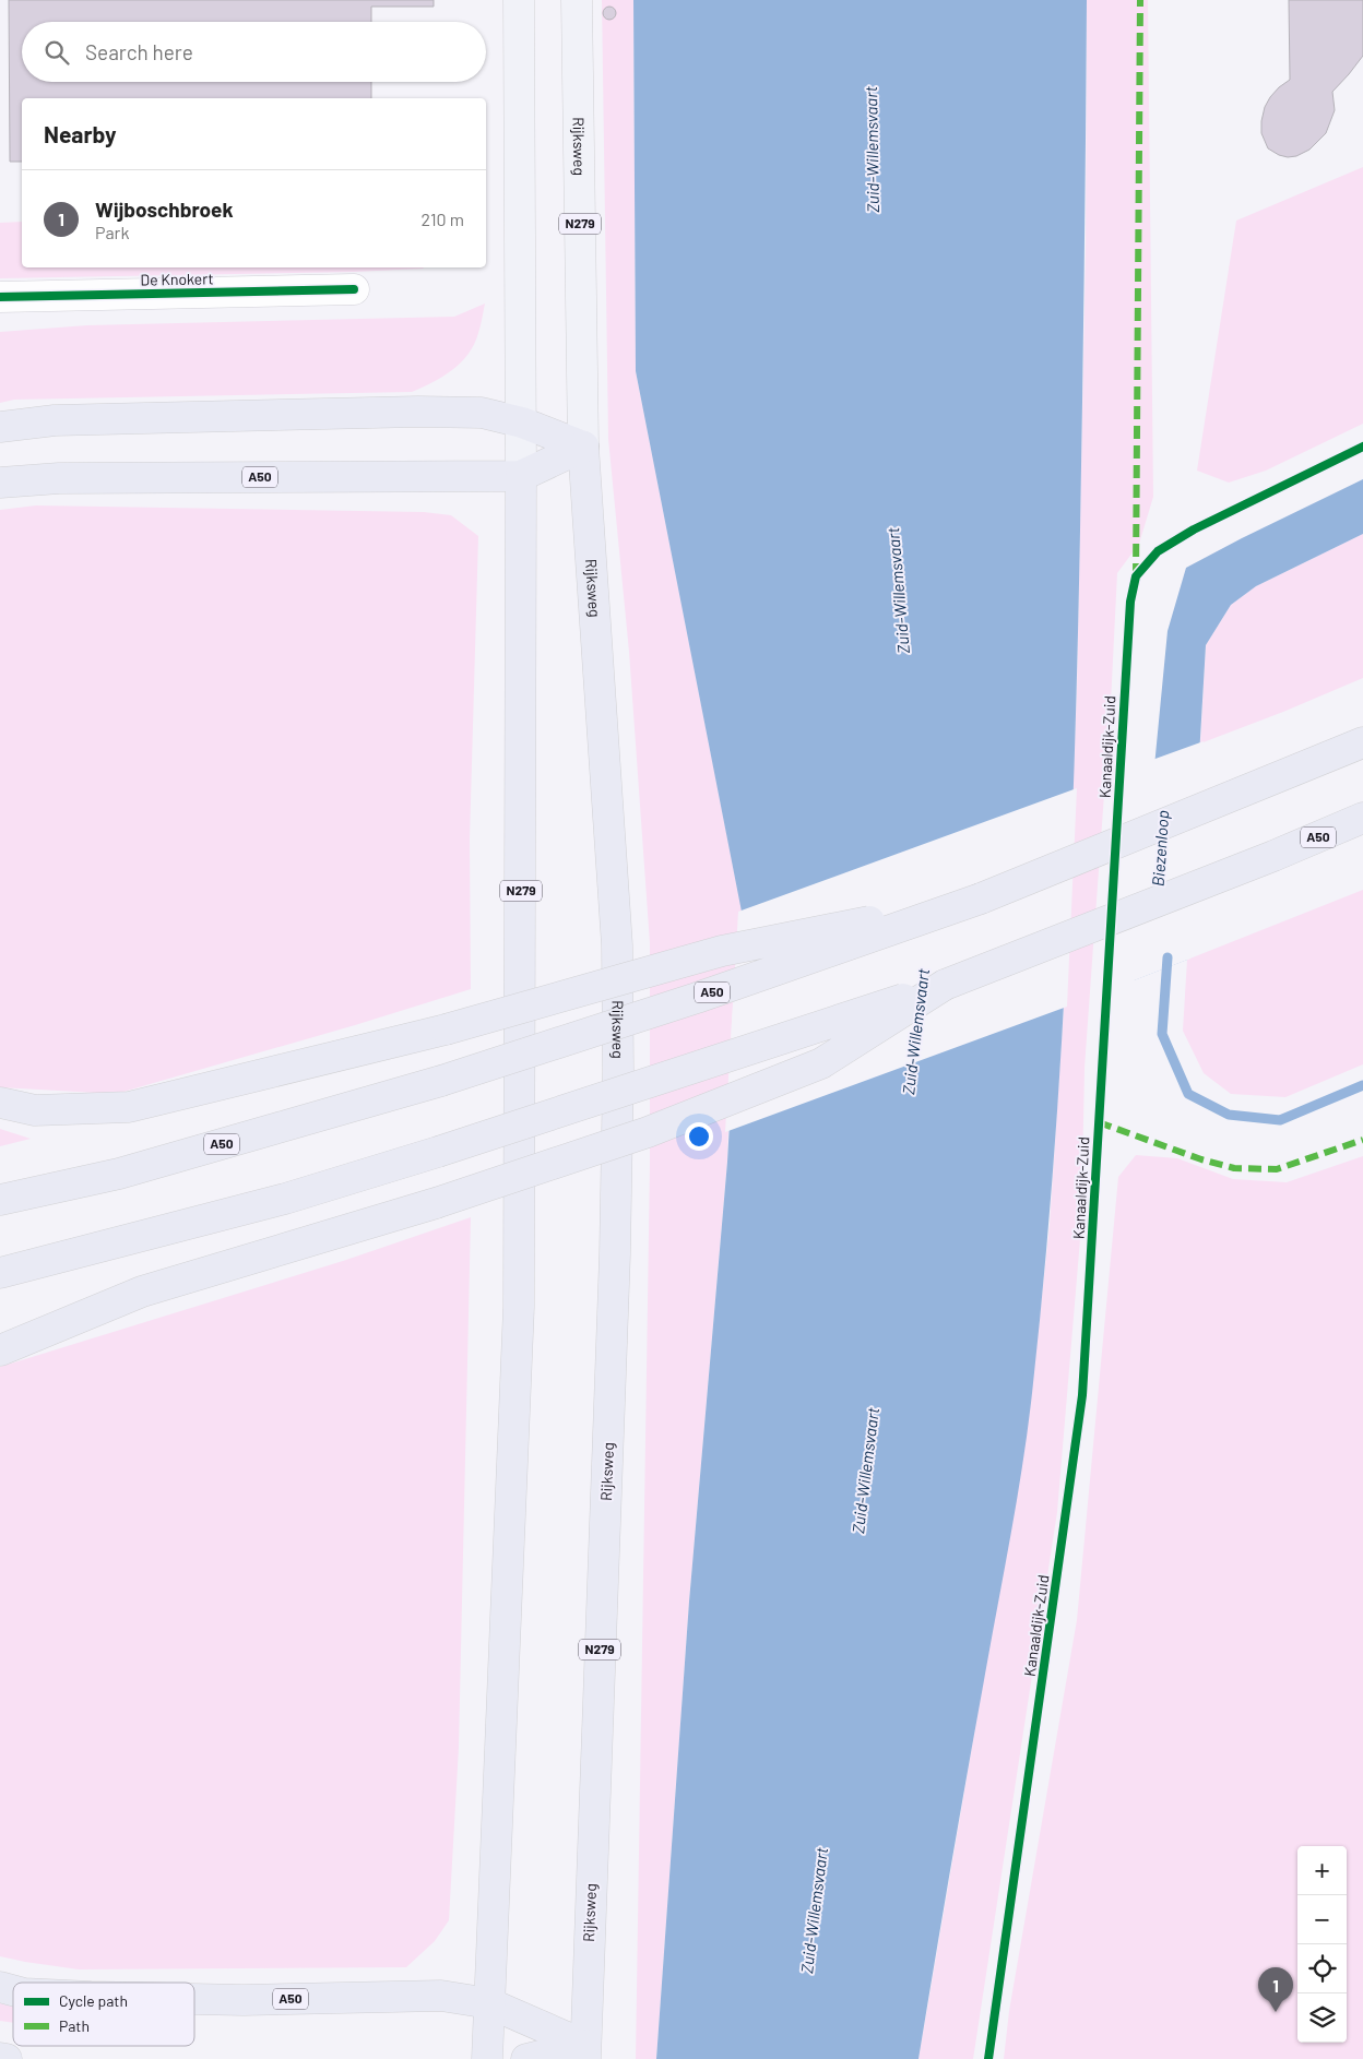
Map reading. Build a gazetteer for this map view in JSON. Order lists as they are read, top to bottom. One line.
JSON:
{"streets":{"highway":["Rijksweg","N279","A50"],"street":["De Knokert"],"cycle path":["Kanaaldijk-Zuid"]},"crossings":[["Rijksweg","A50"],["N279","A50"]],"water":["Zuid-Willemsvaart","Biezenloop"],"legend":["Cycle path","Path"],"page":{"search":"Search here","heading":"Nearby","list":[{"mark":"1","name":"Wijboschbroek","note":"Park","value":"210 m"}],"map_buttons":["+","−"],"pins":"1"}}
